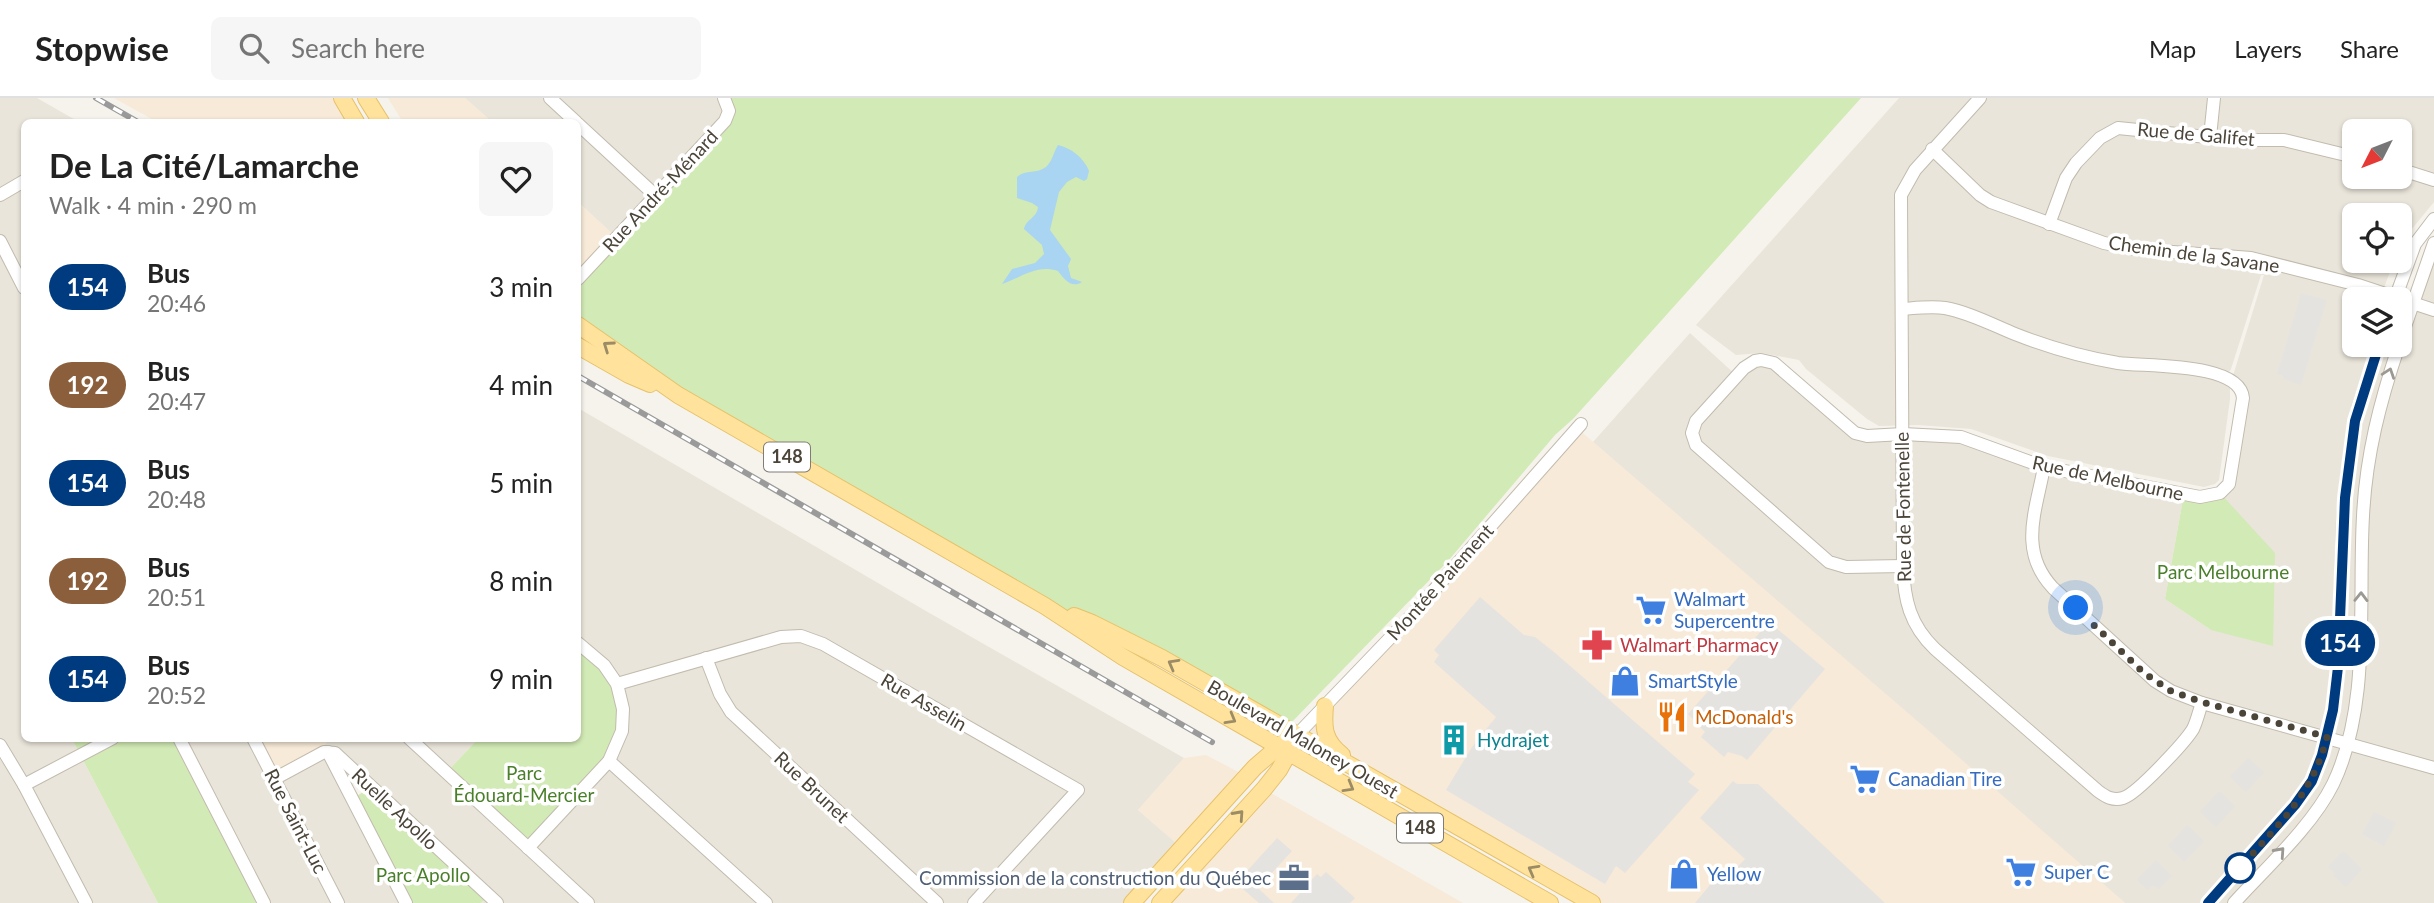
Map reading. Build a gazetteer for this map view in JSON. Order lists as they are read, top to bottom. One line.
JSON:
{"streets":{"main road":["148","Montée Paiement","Boulevard Maloney Ouest"],"street":["Rue de Galifet","Rue André-Ménard","Chemin de la Savane","Rue de Melbourne","Rue de Fontenelle","Rue Asselin","Rue Brunet","Ruelle Apollo","Rue Saint-Luc"]},"crossings":[["Rue de Galifet","Chemin de la Savane"],["Chemin de la Savane","Rue de Fontenelle"],["Rue de Melbourne","Rue de Fontenelle"],["Montée Paiement","Boulevard Maloney Ouest"],["Rue Asselin","Rue Brunet"]],"parks":["Parc Melbourne","Parc Édouard-Mercier","Parc Apollo"],"places":{"supermarket":["Walmart Supercentre","Canadian Tire","Super C"],"pharmacy":["Walmart Pharmacy"],"shop":["SmartStyle","Yellow"],"restaurant":["McDonald's"],"building":["Hydrajet"],"office":["Commission de la construction du Québec"]},"lines":["bus line 154"],"north":"bottom left","page":{"header":"Stopwise","search":"Search here","nav":["Map","Layers","Share"],"on_map":"154","heading":["De La Cité/Lamarche","Walk · 4 min · 290 m"],"list":[{"mark":"154","name":"Bus","note":"20:46","value":"3 min"},{"mark":"192","name":"Bus","note":"20:47","value":"4 min"},{"mark":"154","name":"Bus","note":"20:48","value":"5 min"},{"mark":"192","name":"Bus","note":"20:51","value":"8 min"},{"mark":"154","name":"Bus","note":"20:52","value":"9 min"}]}}
